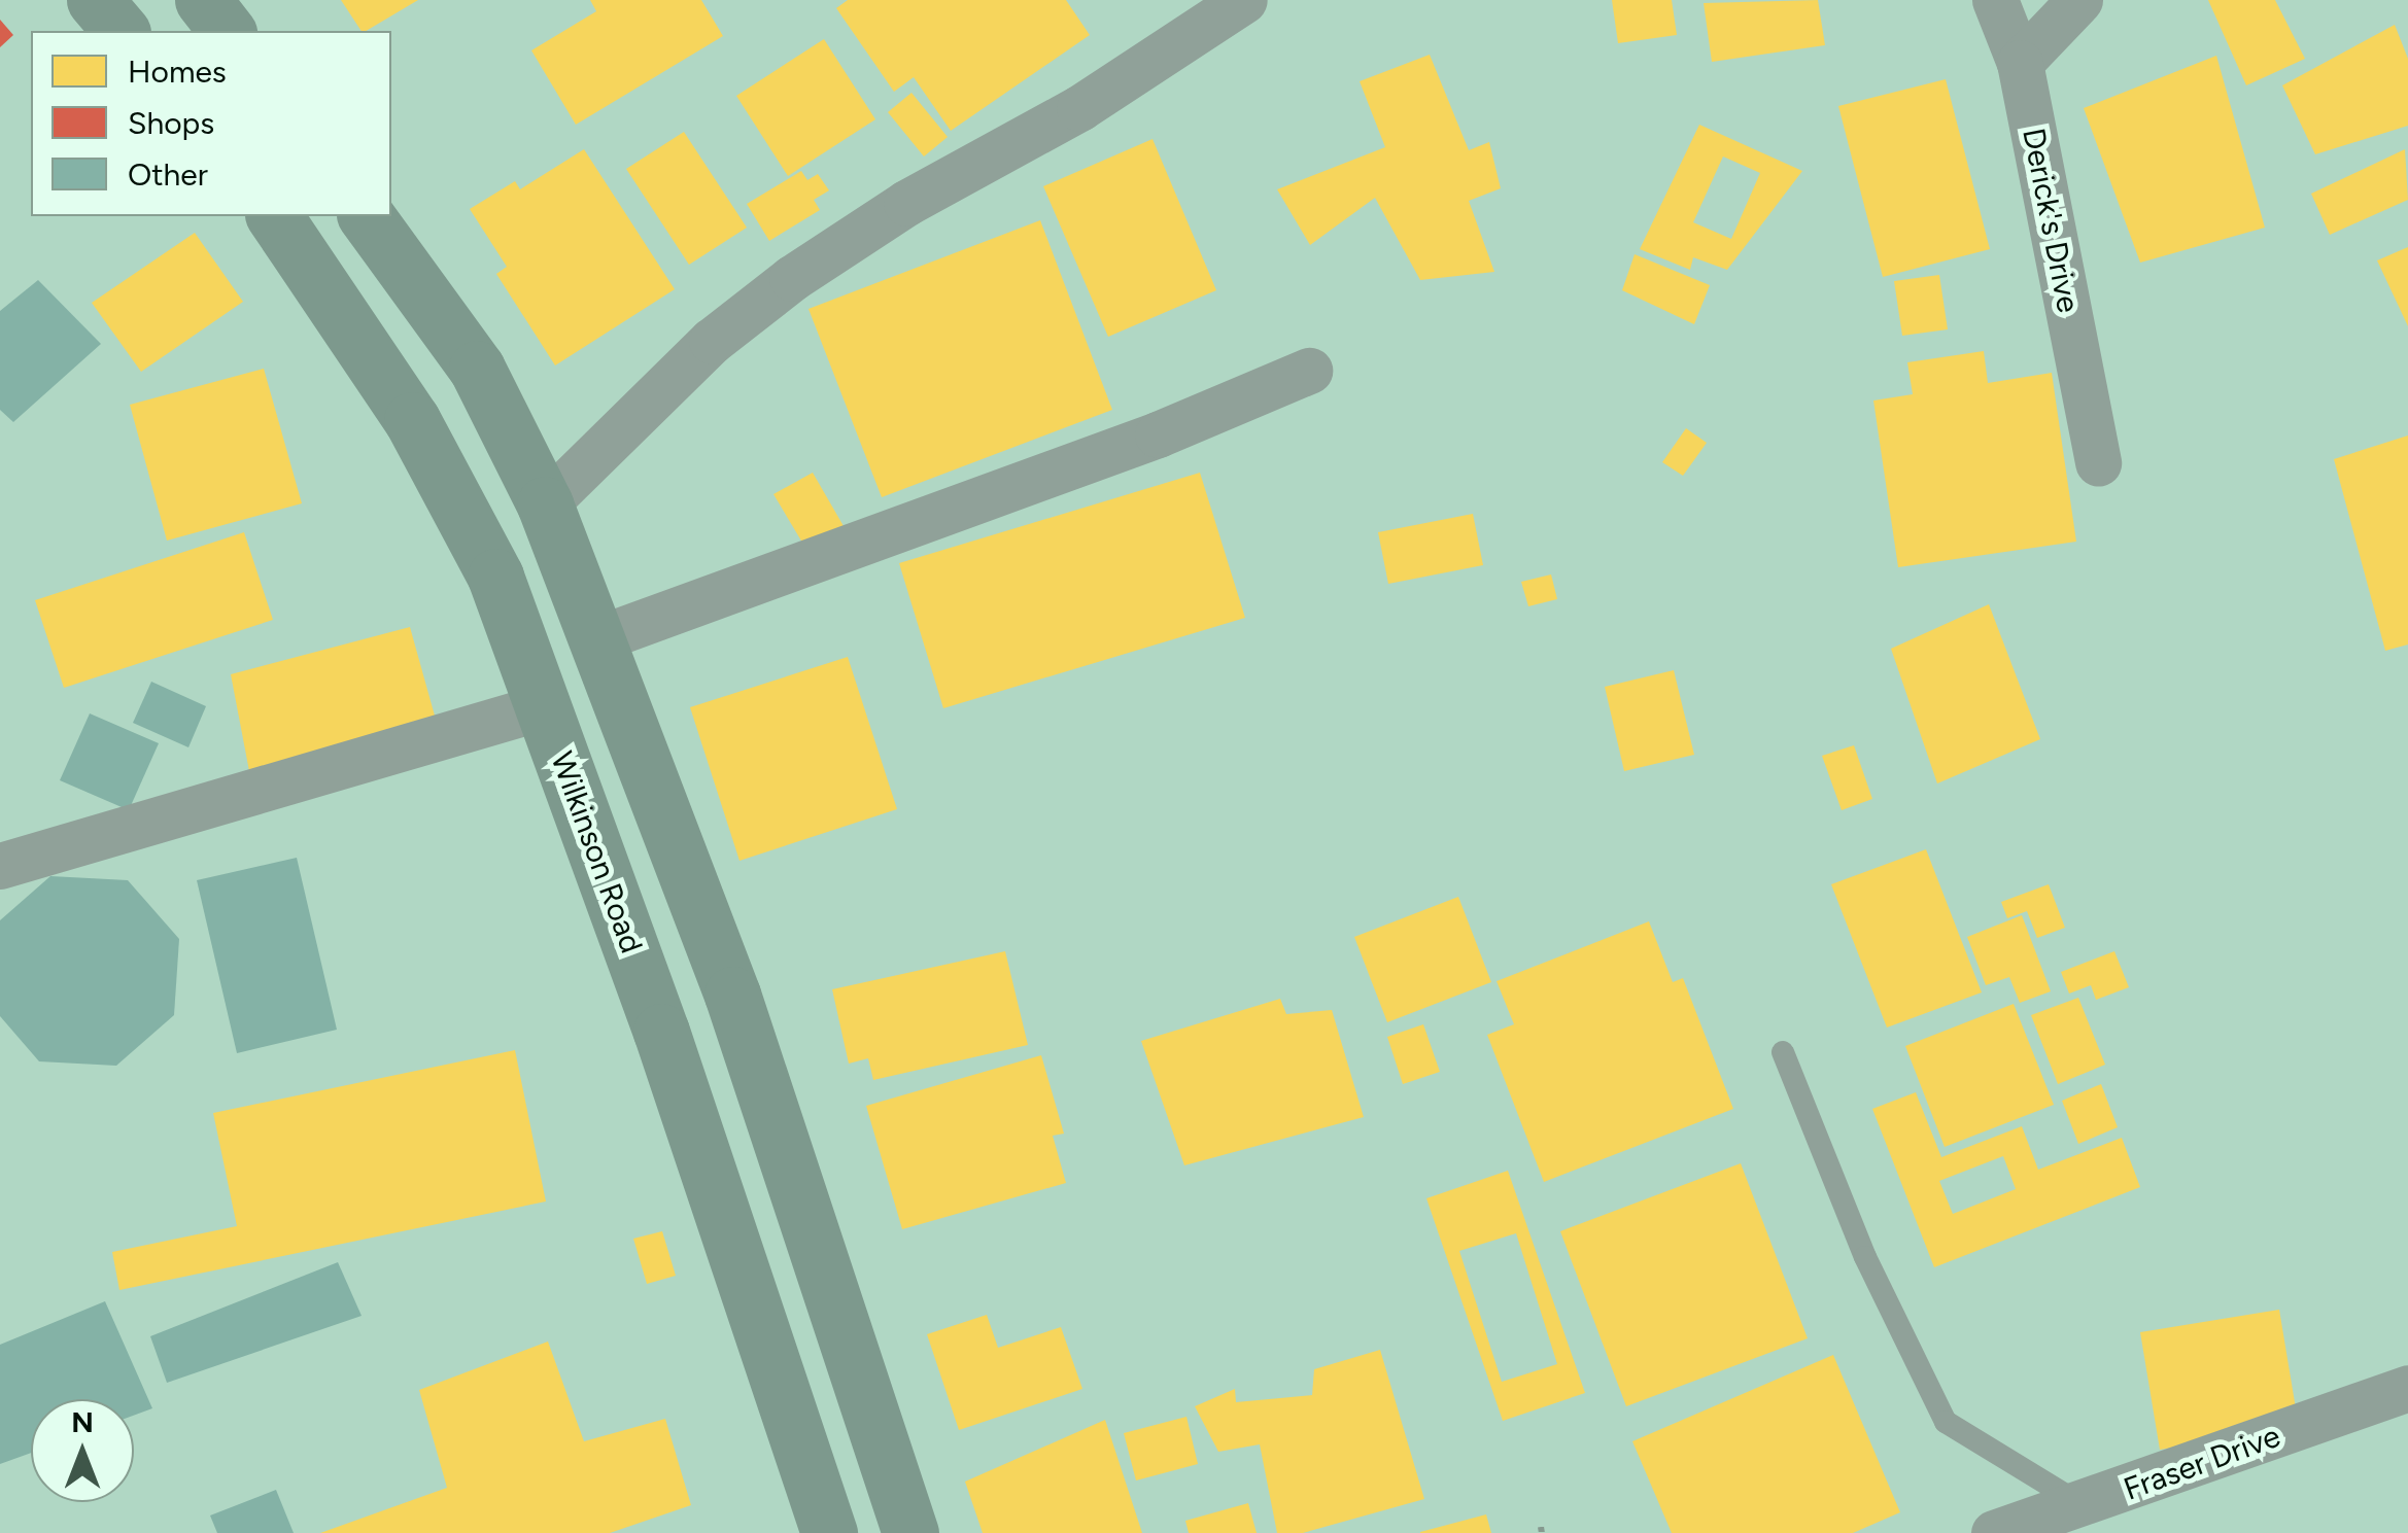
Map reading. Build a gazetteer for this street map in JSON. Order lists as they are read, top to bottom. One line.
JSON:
{"streets":{"main road":["Wilkinson Road"],"street":["Derick's Drive","Fraser Drive"]},"legend":["Homes","Shops","Other"],"north":"top"}
